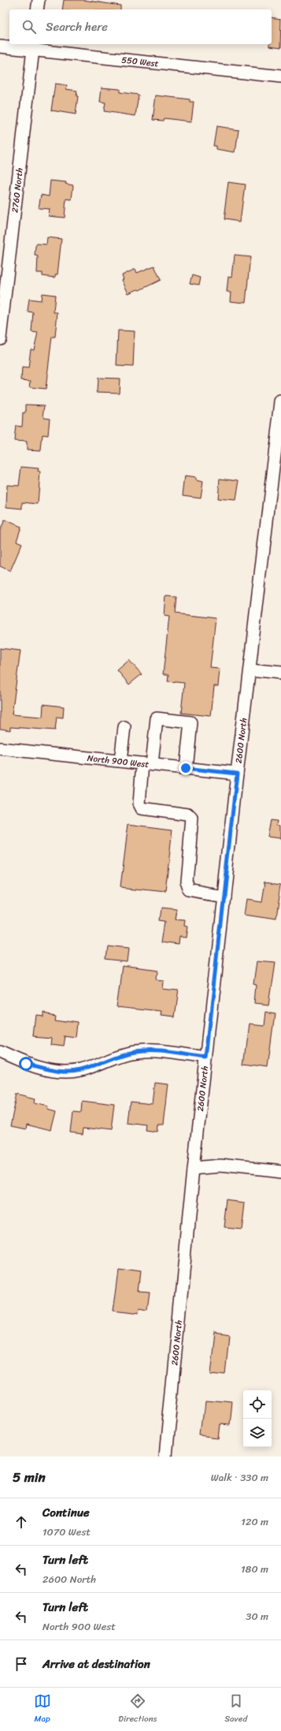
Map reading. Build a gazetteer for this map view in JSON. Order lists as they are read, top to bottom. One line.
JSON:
{"streets":{"street":["550 West","2760 North","2600 North","North 900 West"]},"crossings":[["550 West","2760 North"],["2600 North","North 900 West"]],"page":{"search":"Search here","heading":["5 min","Walk · 330 m"],"list":[["Continue","1070 West","120 m"],["Turn left","2600 North","180 m"],["Turn left","North 900 West","30 m"],"Arrive at destination"],"nav":["Map","Directions","Saved"]}}
